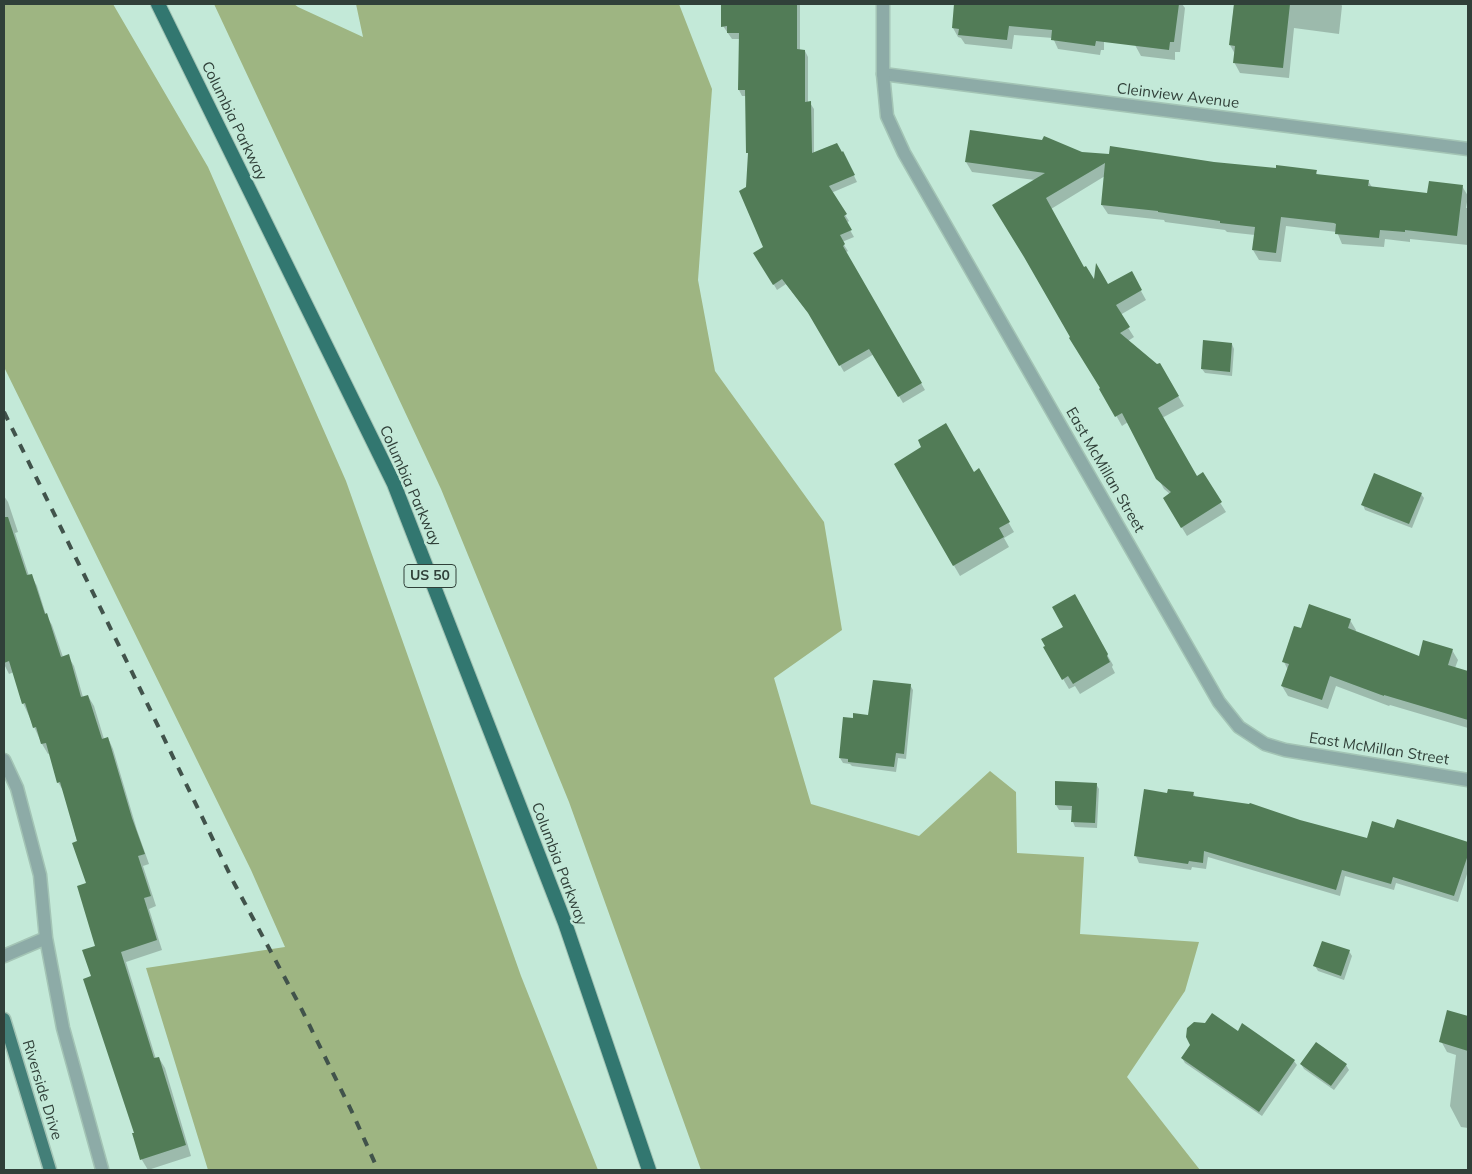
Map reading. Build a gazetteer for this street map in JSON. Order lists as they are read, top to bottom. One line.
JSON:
{"streets":{"highway":["Columbia Parkway","US 50"],"main road":["Riverside Drive"],"street":["Cleinview Avenue","East McMillan Street"]},"crossings":[["Cleinview Avenue","East McMillan Street"]]}
